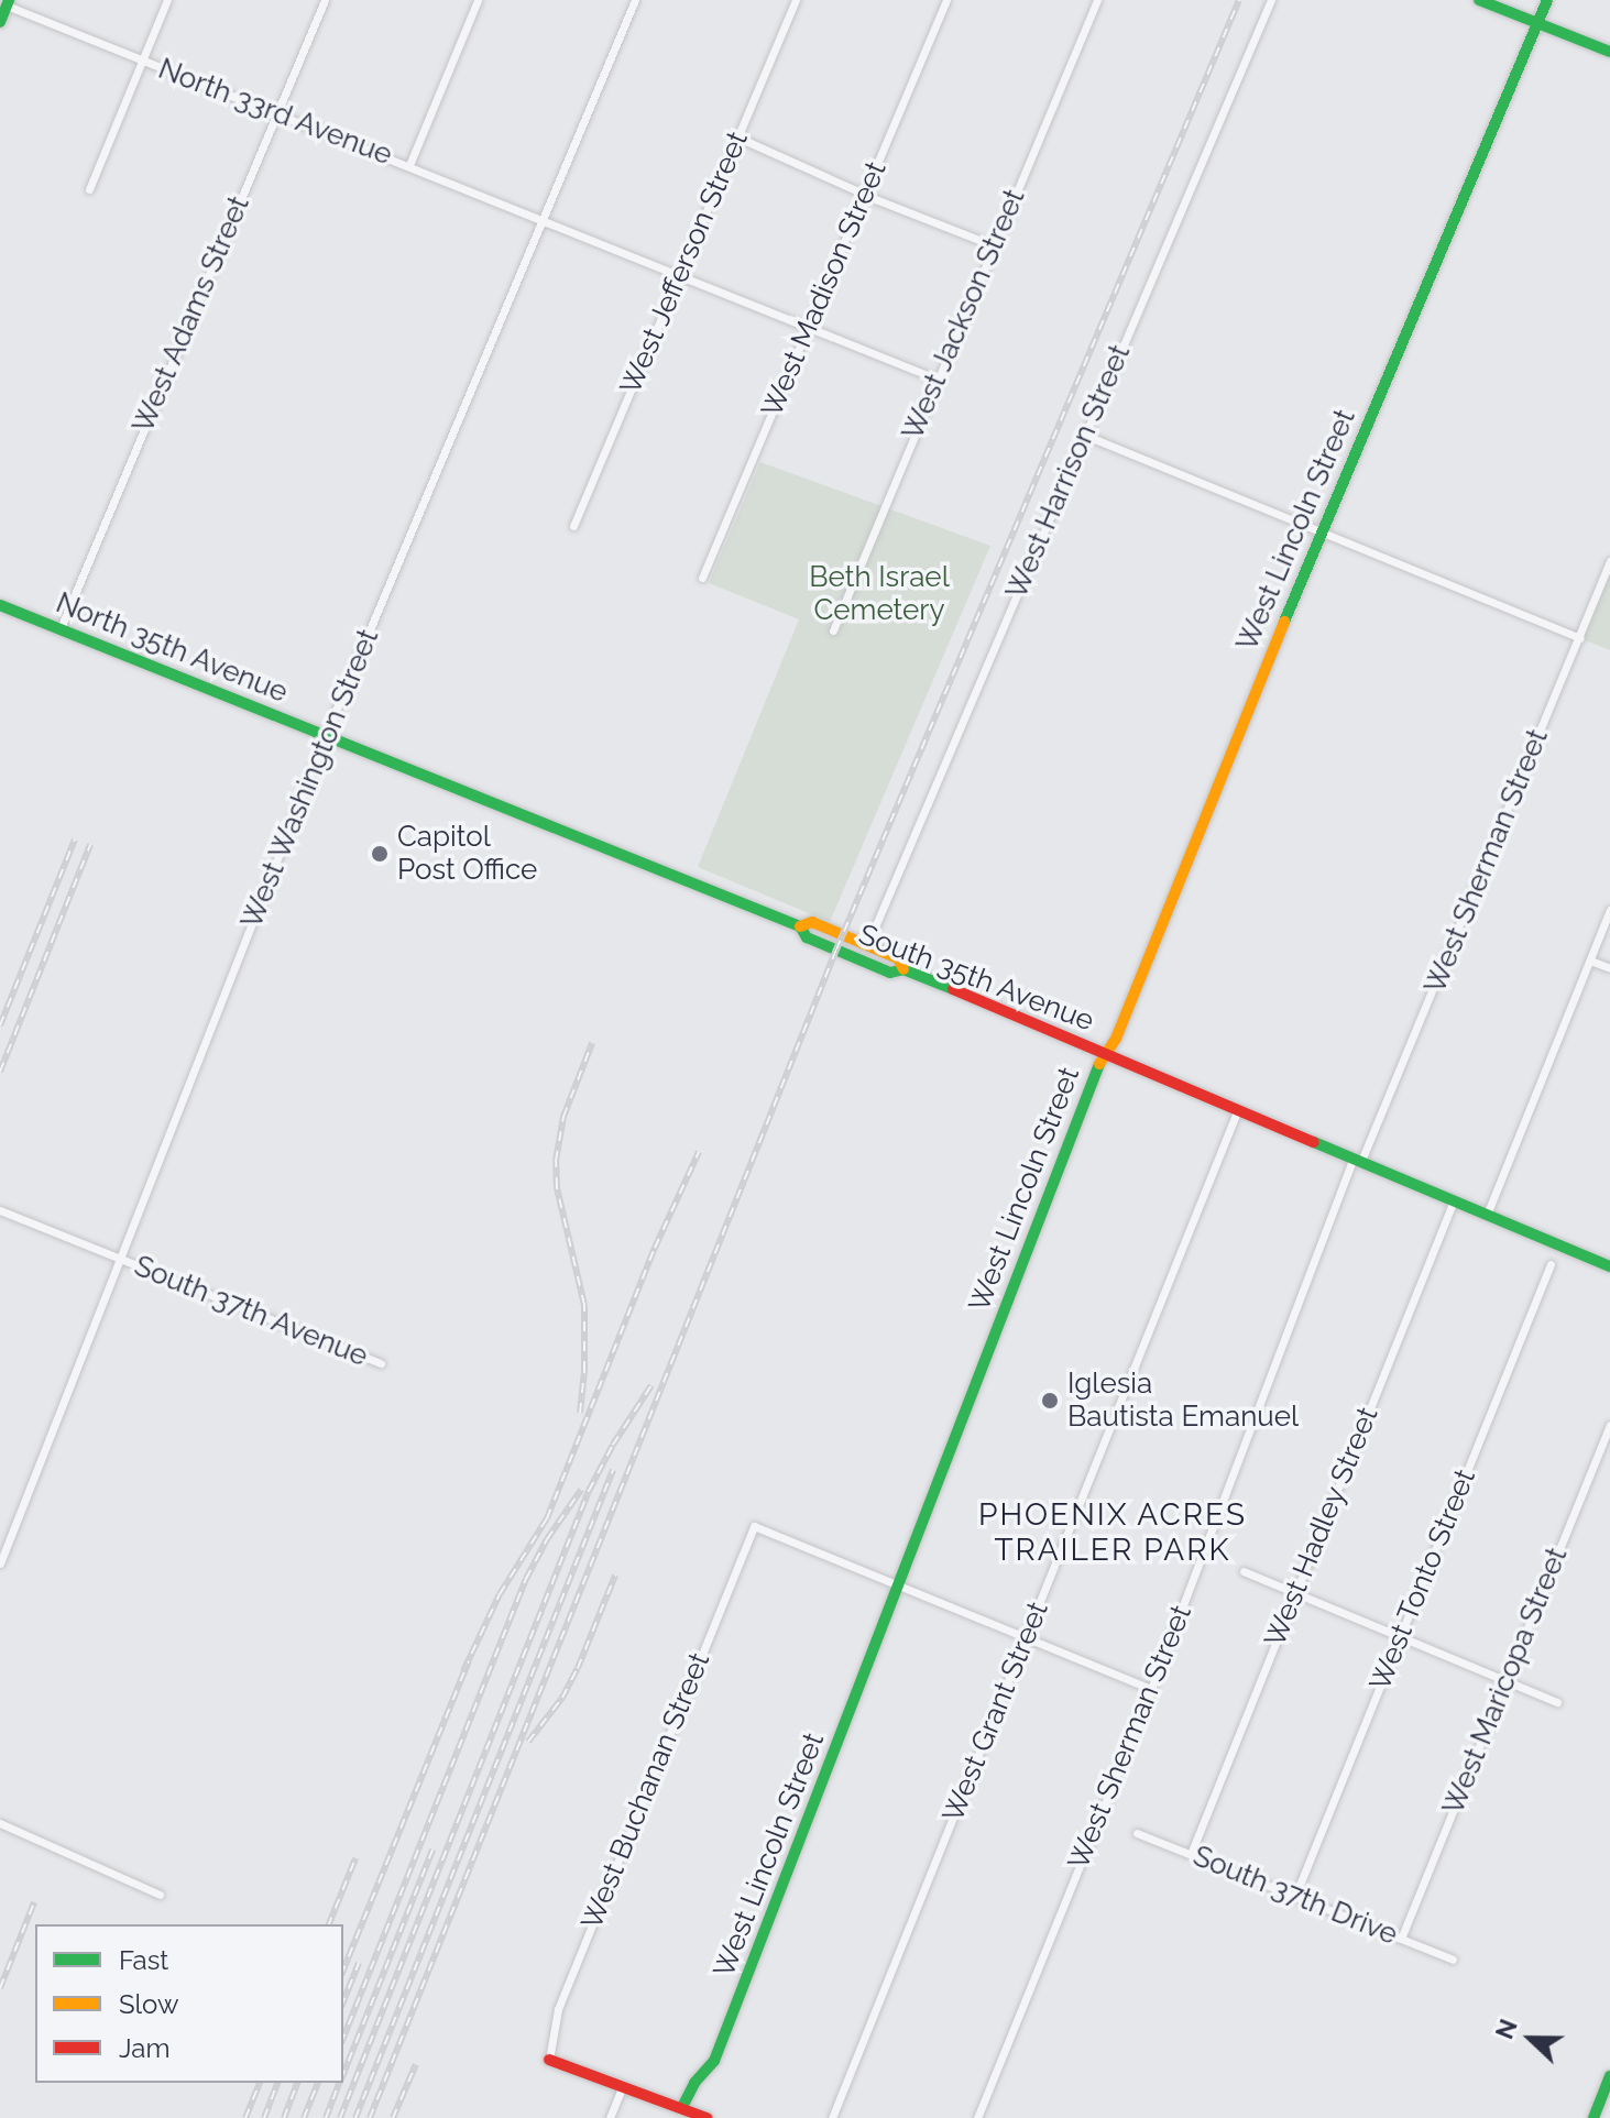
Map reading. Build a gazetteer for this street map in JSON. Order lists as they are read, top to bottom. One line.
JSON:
{"streets":{"street":["North 33rd Avenue","West Jefferson Street","West Madison Street","West Adams Street","West Jackson Street","West Harrison Street","West Lincoln Street","North 35th Avenue","West Washington Street","West Sherman Street","South 35th Avenue","South 37th Avenue","West Hadley Street","West Tonto Street","West Maricopa Street","West Grant Street","West Buchanan Street","South 37th Drive"]},"crossings":[["North 33rd Avenue","West Jefferson Street"],["North 33rd Avenue","West Madison Street"],["North 33rd Avenue","West Adams Street"],["North 33rd Avenue","West Jackson Street"],["North 33rd Avenue","West Washington Street"],["West Adams Street","North 35th Avenue"],["West Lincoln Street","South 35th Avenue"],["West Lincoln Street","West Buchanan Street"],["North 35th Avenue","West Washington Street"],["North 35th Avenue","South 35th Avenue"],["West Washington Street","South 35th Avenue"],["West Washington Street","South 37th Avenue"],["West Sherman Street","South 35th Avenue"],["South 35th Avenue","West Hadley Street"],["South 35th Avenue","West Grant Street"],["West Hadley Street","South 37th Drive"],["West Tonto Street","South 37th Drive"],["West Maricopa Street","South 37th Drive"]],"districts":["PHOENIX ACRES TRAILER PARK"],"parks":["Beth Israel Cemetery"],"places":["Capitol Post Office","Iglesia Bautista Emanuel"],"legend":["Fast","Slow","Jam"],"north":"left"}
